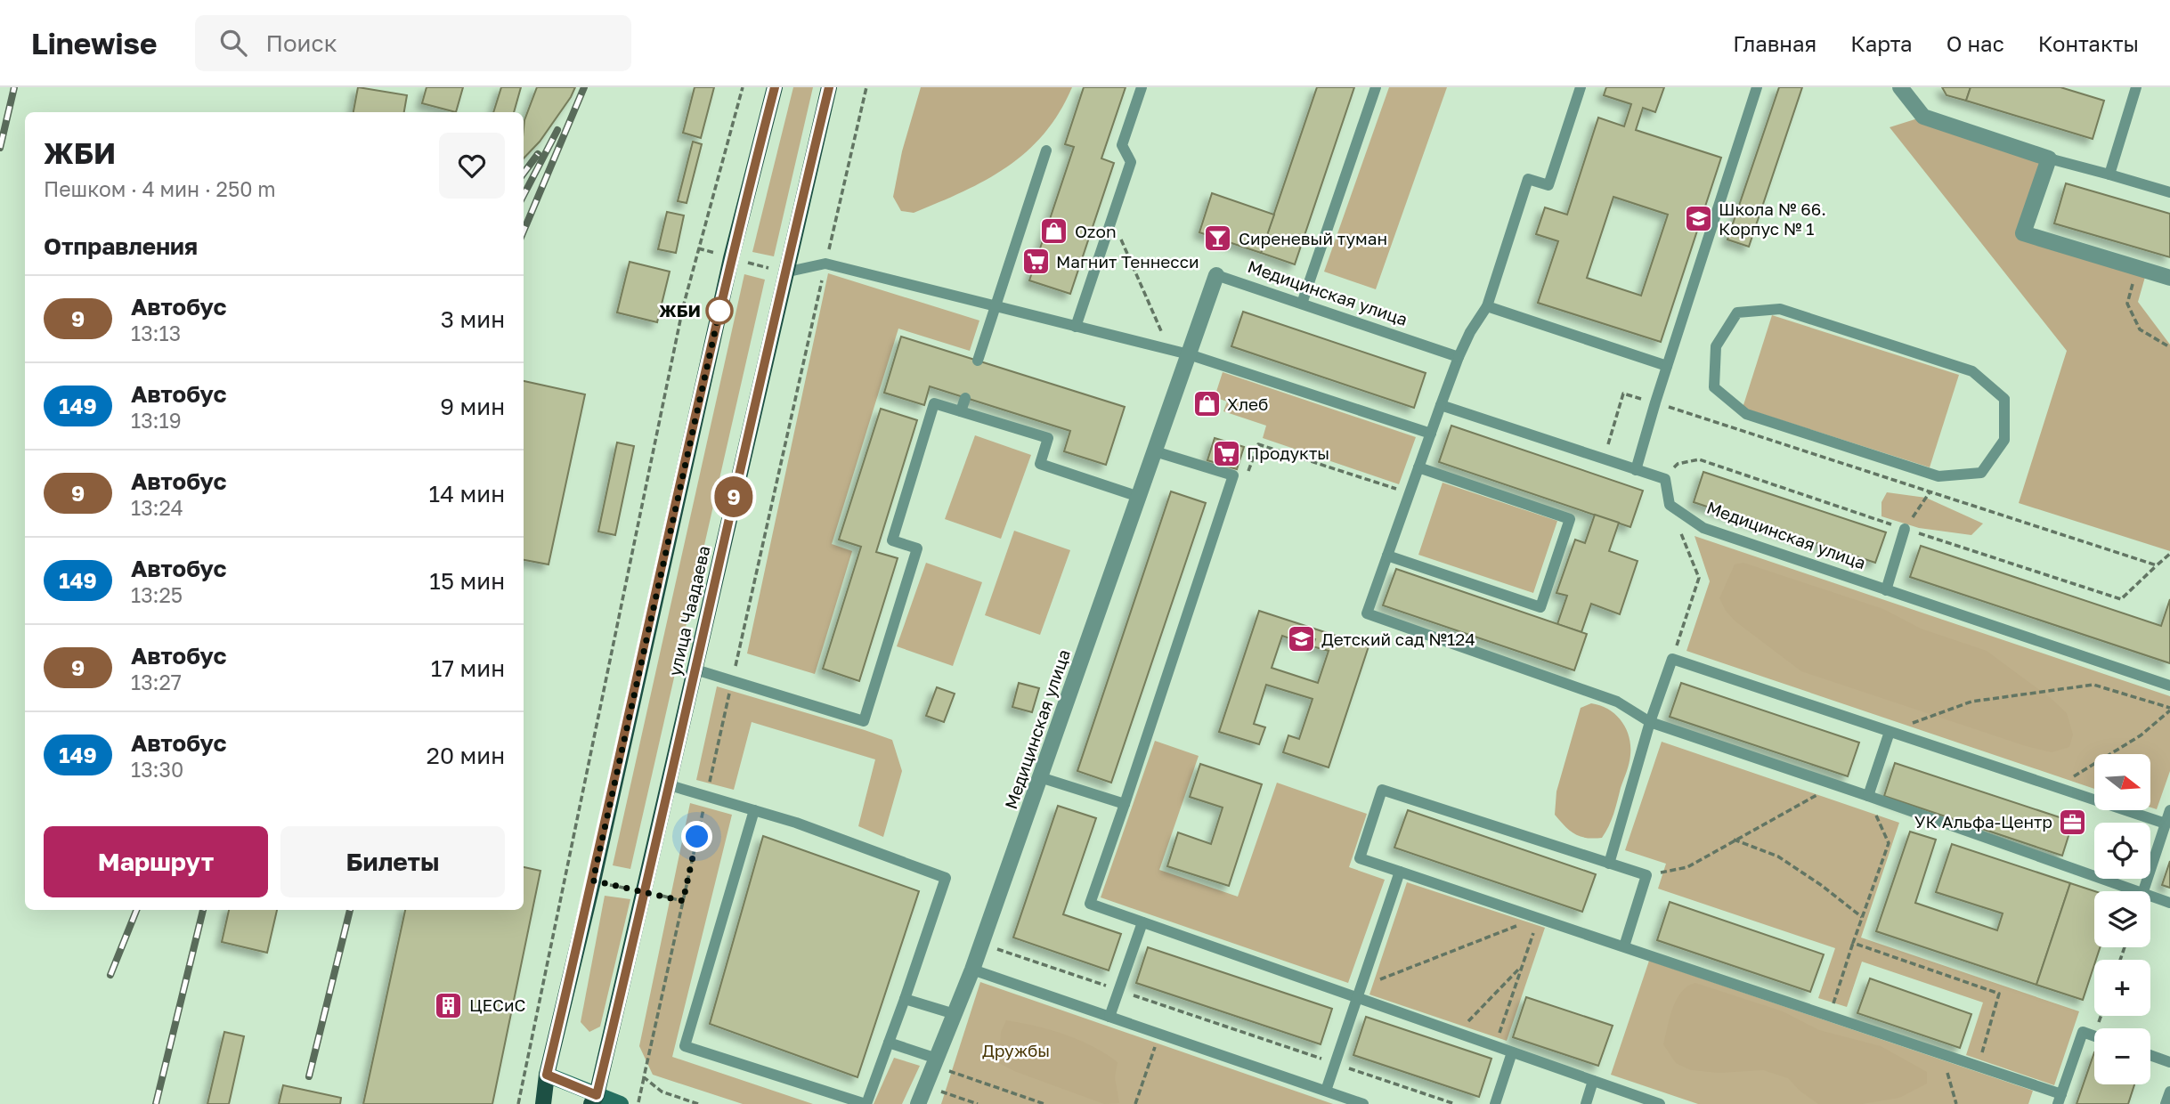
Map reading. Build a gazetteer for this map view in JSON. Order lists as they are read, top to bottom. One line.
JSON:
{"streets":{"main road":["улица Чаадаева"],"street":["Медицинская улица"]},"parks":["Дружбы"],"places":{"school or university":["Школа № 66. Корпус № 1","Детский сад №124"],"shop":["Ozon","Хлеб"],"bar":["Сиреневый туман"],"supermarket":["Магнит Теннесси","Продукты"],"other":["ЖБИ"],"office":["УК Альфа-Центр"],"building":["ЦЕСиС"]},"lines":["bus line 9"],"north":"right","page":{"header":"Linewise","search":"Поиск","nav":["Главная","Карта","О нас","Контакты"],"on_map":"9","heading":[["ЖБИ","Пешком · 4 мин · 250 m"],"Отправления"],"list":[{"mark":"9","name":"Автобус","note":"13:13","value":"3 мин"},{"mark":"149","name":"Автобус","note":"13:19","value":"9 мин"},{"mark":"9","name":"Автобус","note":"13:24","value":"14 мин"},{"mark":"149","name":"Автобус","note":"13:25","value":"15 мин"},{"mark":"9","name":"Автобус","note":"13:27","value":"17 мин"},{"mark":"149","name":"Автобус","note":"13:30","value":"20 мин"}],"map_buttons":["+","−"],"buttons":["Маршрут","Билеты"]}}
